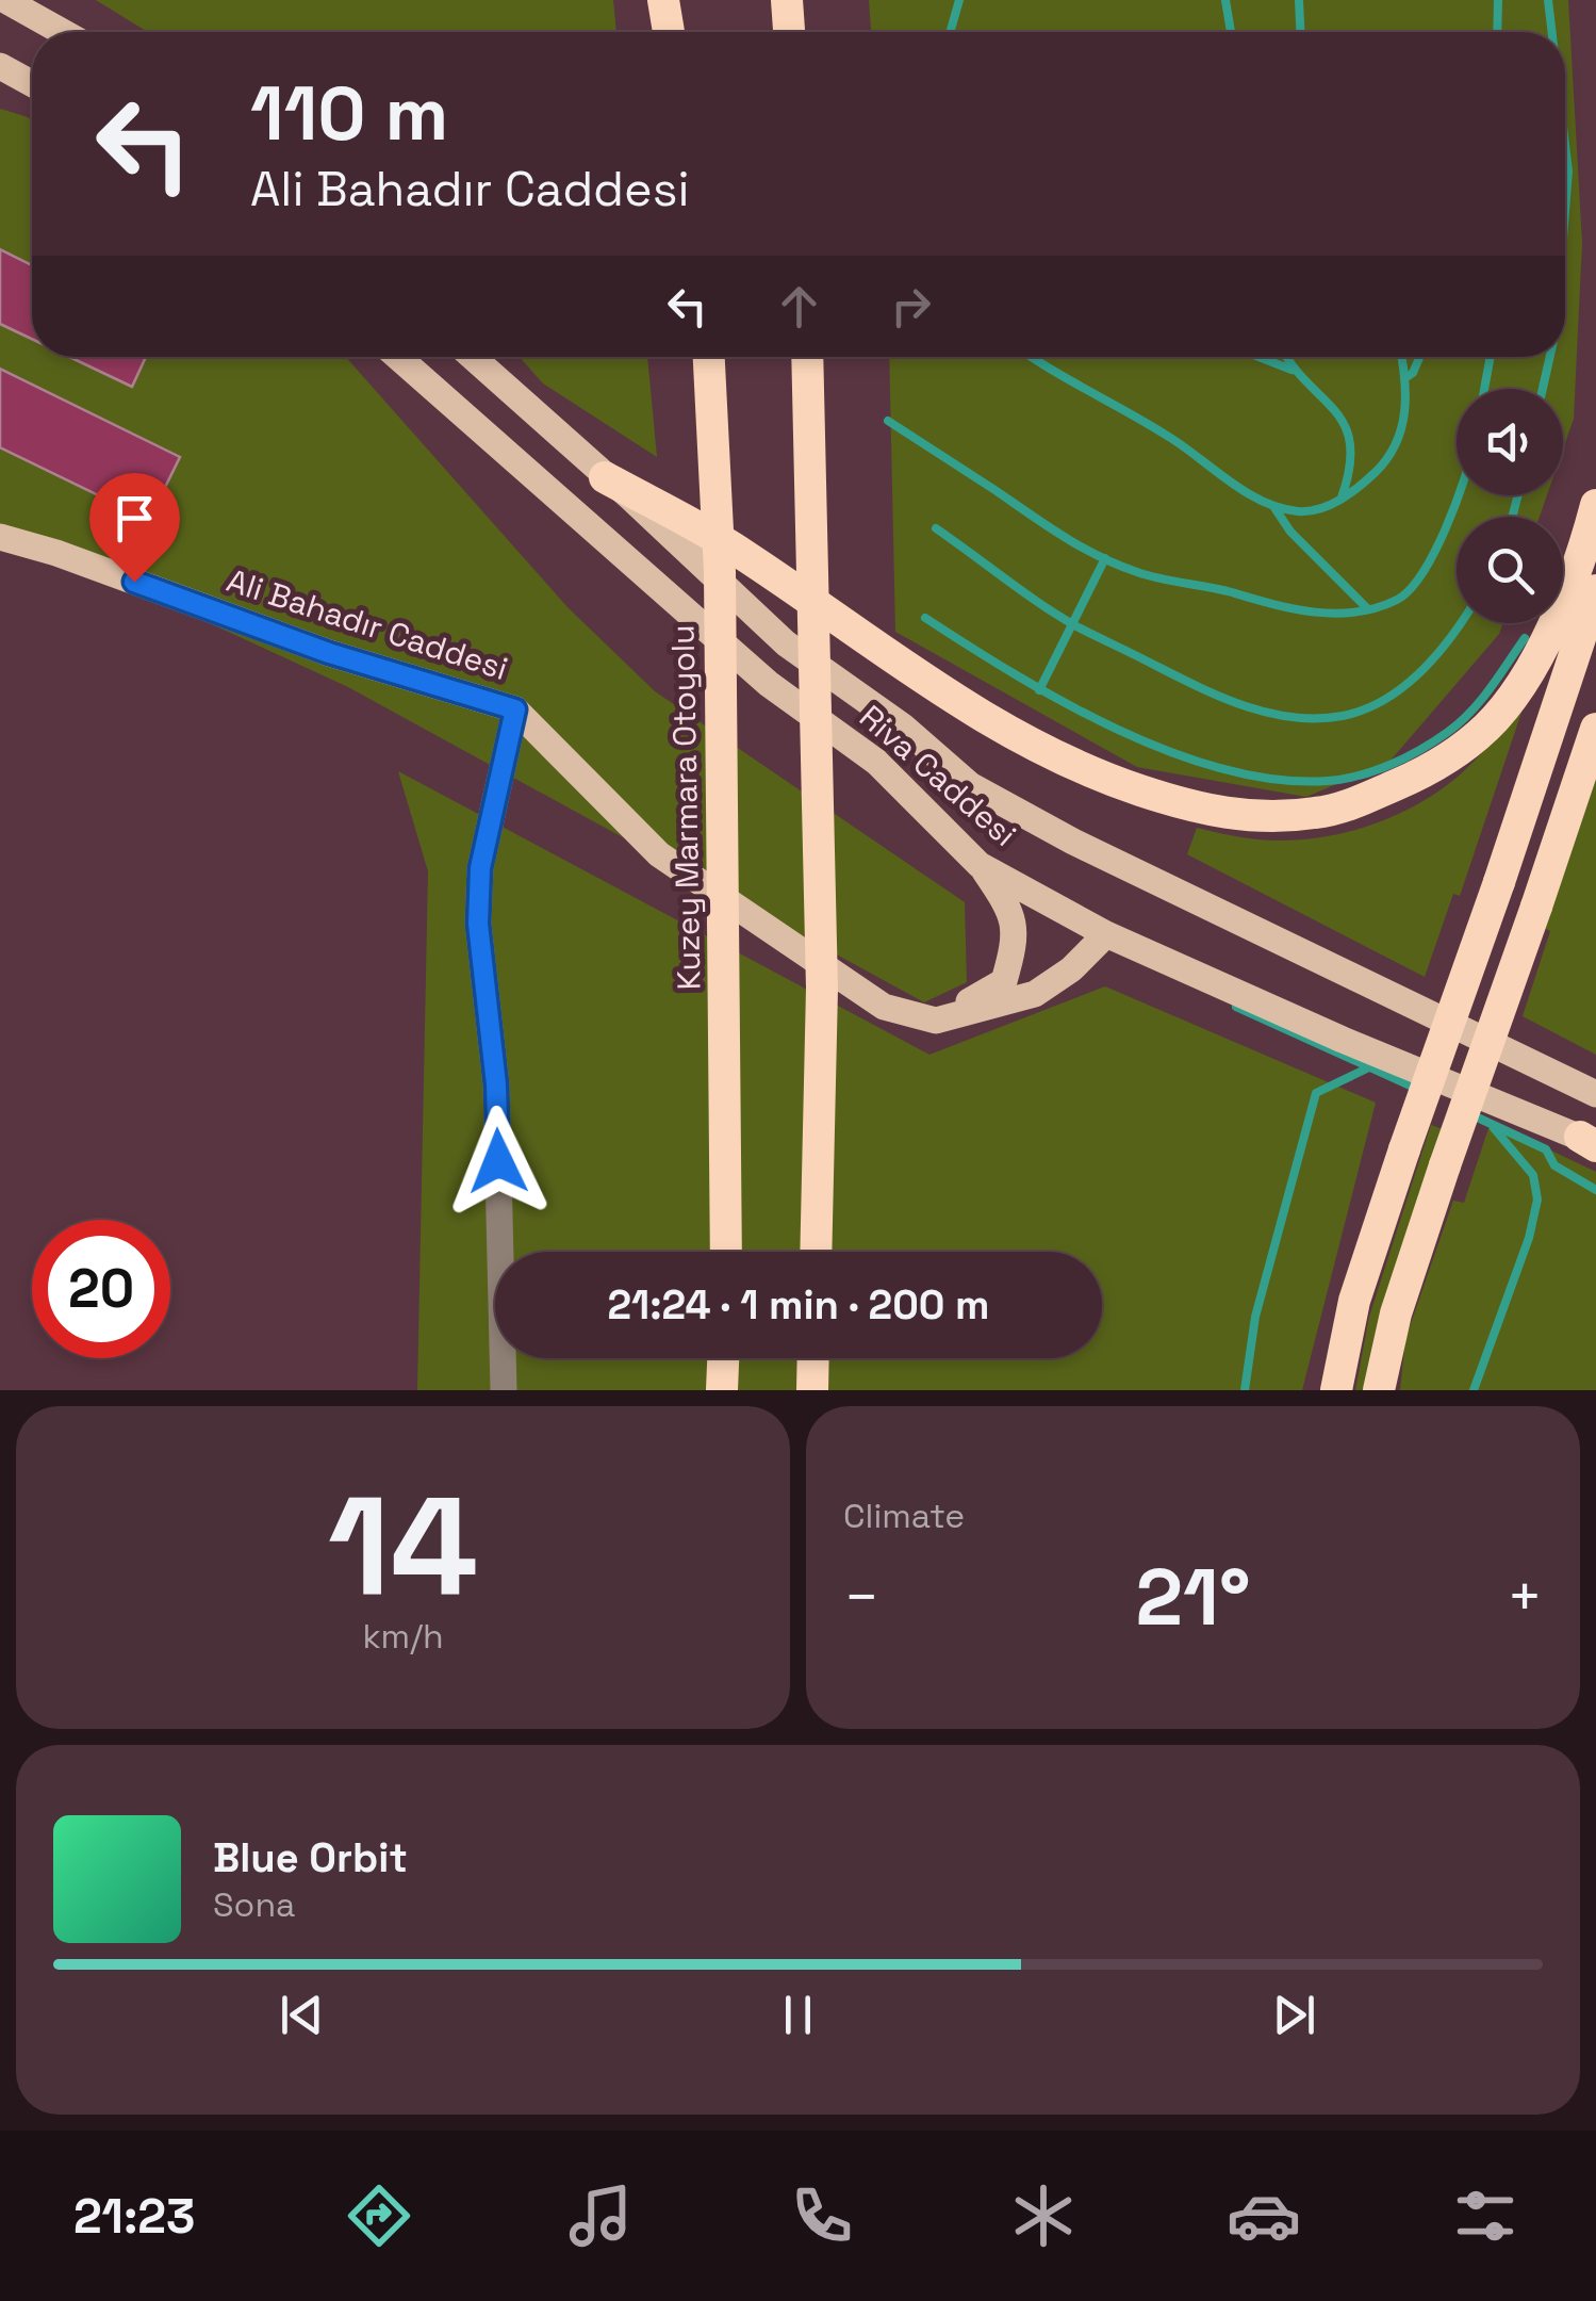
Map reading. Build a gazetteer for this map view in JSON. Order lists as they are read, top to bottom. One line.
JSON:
{"streets":{"highway":["Kuzey Marmara Otoyolu"],"main road":["Ali Bahadır Caddesi","Riva Caddesi"]},"page":{"turn":["110 m","Ali Bahadır Caddesi"],"limit":"20","trip":"21:24 · 1 min · 200 m","tile":[["14","km/h"],"Climate"],"heat":["−","21°","+"],"song":["Blue Orbit","Sona"],"tabs":"21:23"}}
